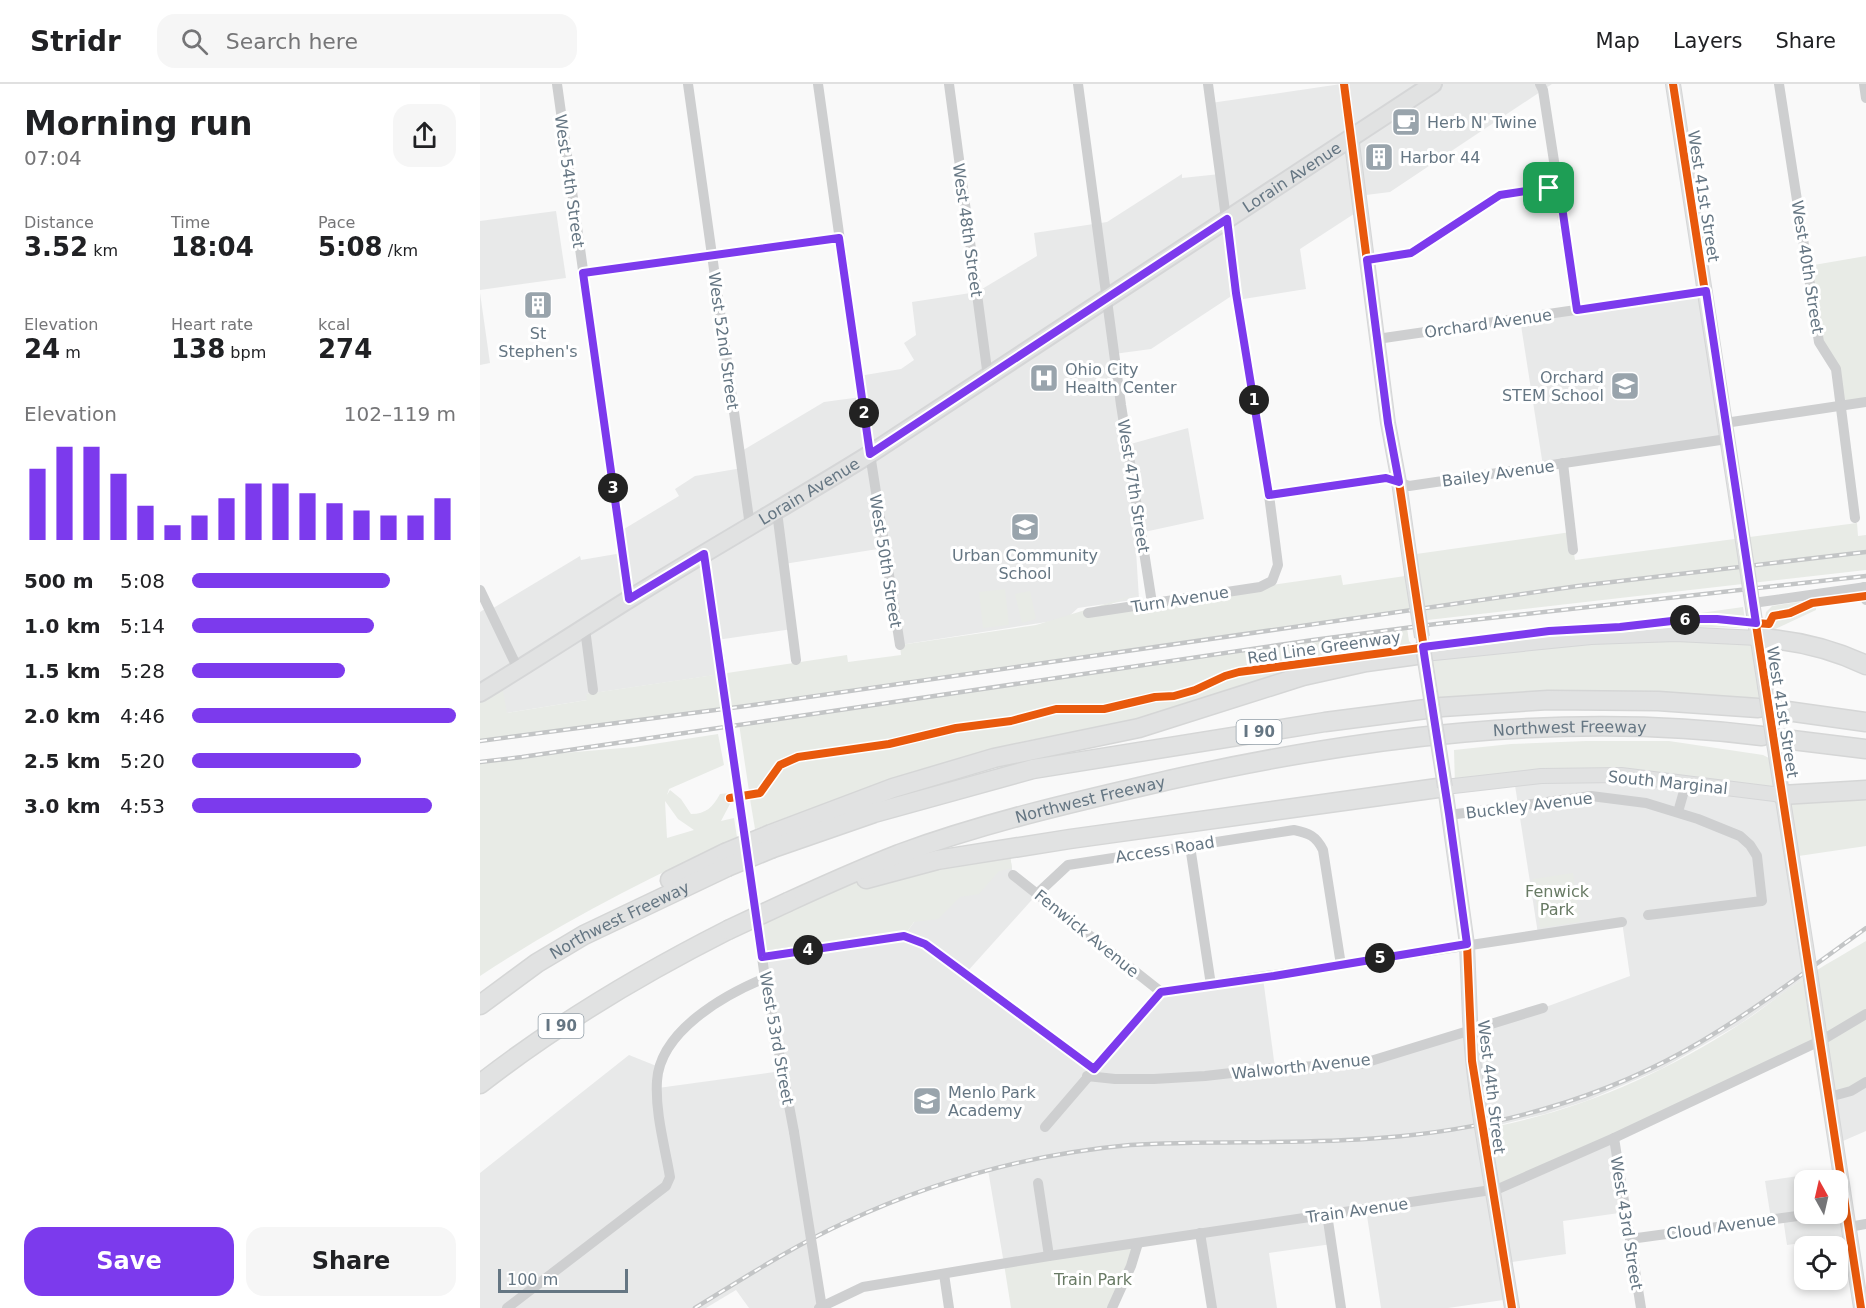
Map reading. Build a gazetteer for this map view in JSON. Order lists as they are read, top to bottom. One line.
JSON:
{"streets":{"highway":["Northwest Freeway","I 90"],"main road":["Lorain Avenue"],"street":["West 54th Street","West 41st Street","West 48th Street","West 40th Street","Orchard Avenue","West 52nd Street","Bailey Avenue","West 47th Street","West 50th Street","Turn Avenue","South Marginal","Buckley Avenue","Access Road","Fenwick Avenue","West 53rd Street","Walworth Avenue","West 44th Street","Train Avenue","West 43rd Street","Cloud Avenue"],"cycle path":["Red Line Greenway"]},"crossings":[["Lorain Avenue","West 54th Street"],["Lorain Avenue","West 48th Street"],["Lorain Avenue","West 52nd Street"],["Lorain Avenue","West 47th Street"],["Lorain Avenue","West 50th Street"],["Lorain Avenue","West 53rd Street"],["Lorain Avenue","West 44th Street"],["West 41st Street","Orchard Avenue"],["West 41st Street","Bailey Avenue"],["West 41st Street","South Marginal"],["Orchard Avenue","West 44th Street"],["Bailey Avenue","Turn Avenue"],["Bailey Avenue","West 44th Street"],["West 47th Street","Turn Avenue"],["South Marginal","West 44th Street"],["Buckley Avenue","West 44th Street"],["Access Road","Fenwick Avenue"],["West 53rd Street","Train Avenue"],["Train Avenue","West 43rd Street"],["West 43rd Street","Cloud Avenue"]],"parks":["Fenwick Park","Train Park"],"places":{"cafe":["Herb N' Twine"],"building":["Harbor 44","St Stephen's"],"hospital":["Ohio City Health Center"],"school or university":["Orchard STEM School","Urban Community School","Menlo Park Academy"]},"scale_bar":"100 m","north":"top","page":{"header":"Stridr","search":"Search here","nav":["Map","Layers","Share"],"heading":["Morning run","07:04"],"stats":[["Distance","3.52 km"],["Time","18:04"],["Pace","5:08 /km"],["Elevation","24 m"],["Heart rate","138 bpm"],["kcal","274"]],"pins":["1","2","3","6","4","5"],"chart":["Elevation","102–119 m"],"list":[{"name":"500 m","note":"5:08"},{"name":"1.0 km","note":"5:14"},{"name":"1.5 km","note":"5:28"},{"name":"2.0 km","note":"4:46"},{"name":"2.5 km","note":"5:20"},{"name":"3.0 km","note":"4:53"}],"buttons":["Save","Share"],"scale":"100 m"}}
